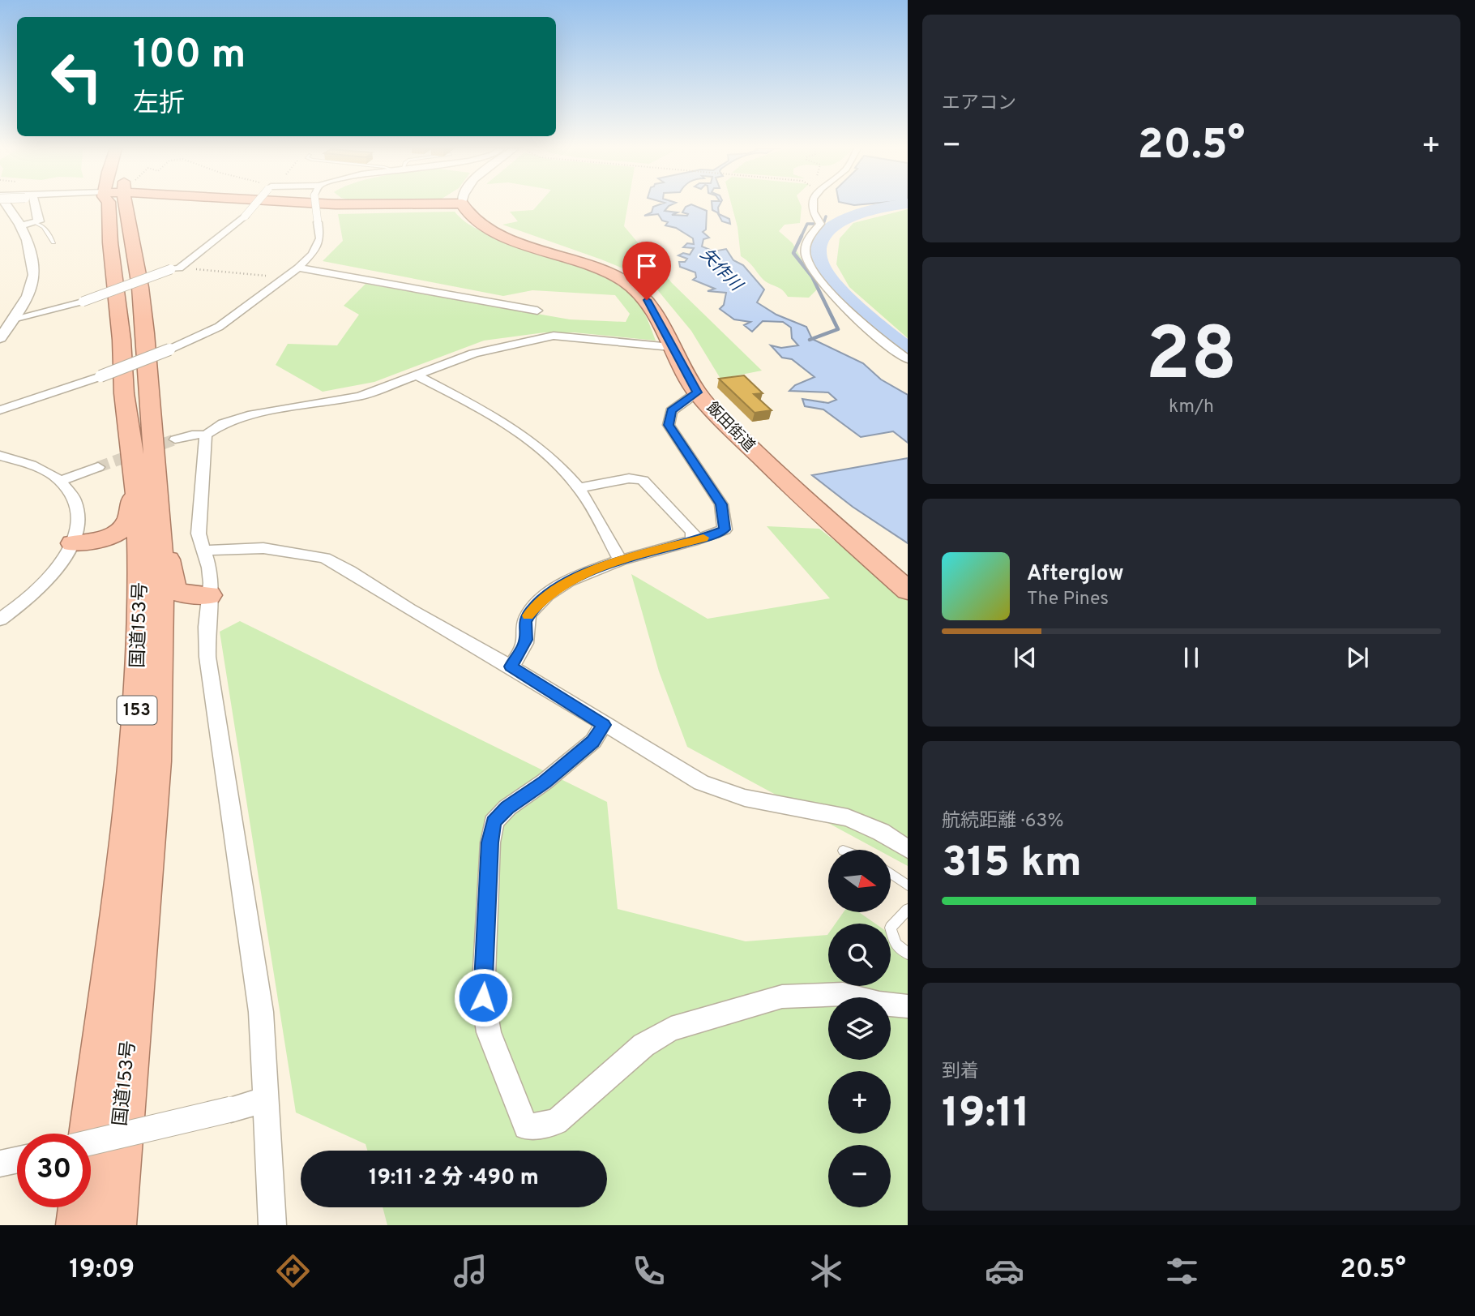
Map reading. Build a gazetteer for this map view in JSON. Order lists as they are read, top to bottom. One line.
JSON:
{"streets":{"highway":["飯田街道","国道153号","153"]},"crossings":[["国道153号","153"]],"water":["矢作川"],"north":"right","page":{"tile":["エアコン",["28","km/h"],["航続距離 · 63%","315 km"],["到着","19:11"]],"turn":["100 m","左折"],"heat":["−","20.5°","+"],"song":["Afterglow","The Pines"],"map_buttons":["+","−"],"limit":"30","trip":"19:11 · 2 分 · 490 m","tabs":["19:09","20.5°"]}}
